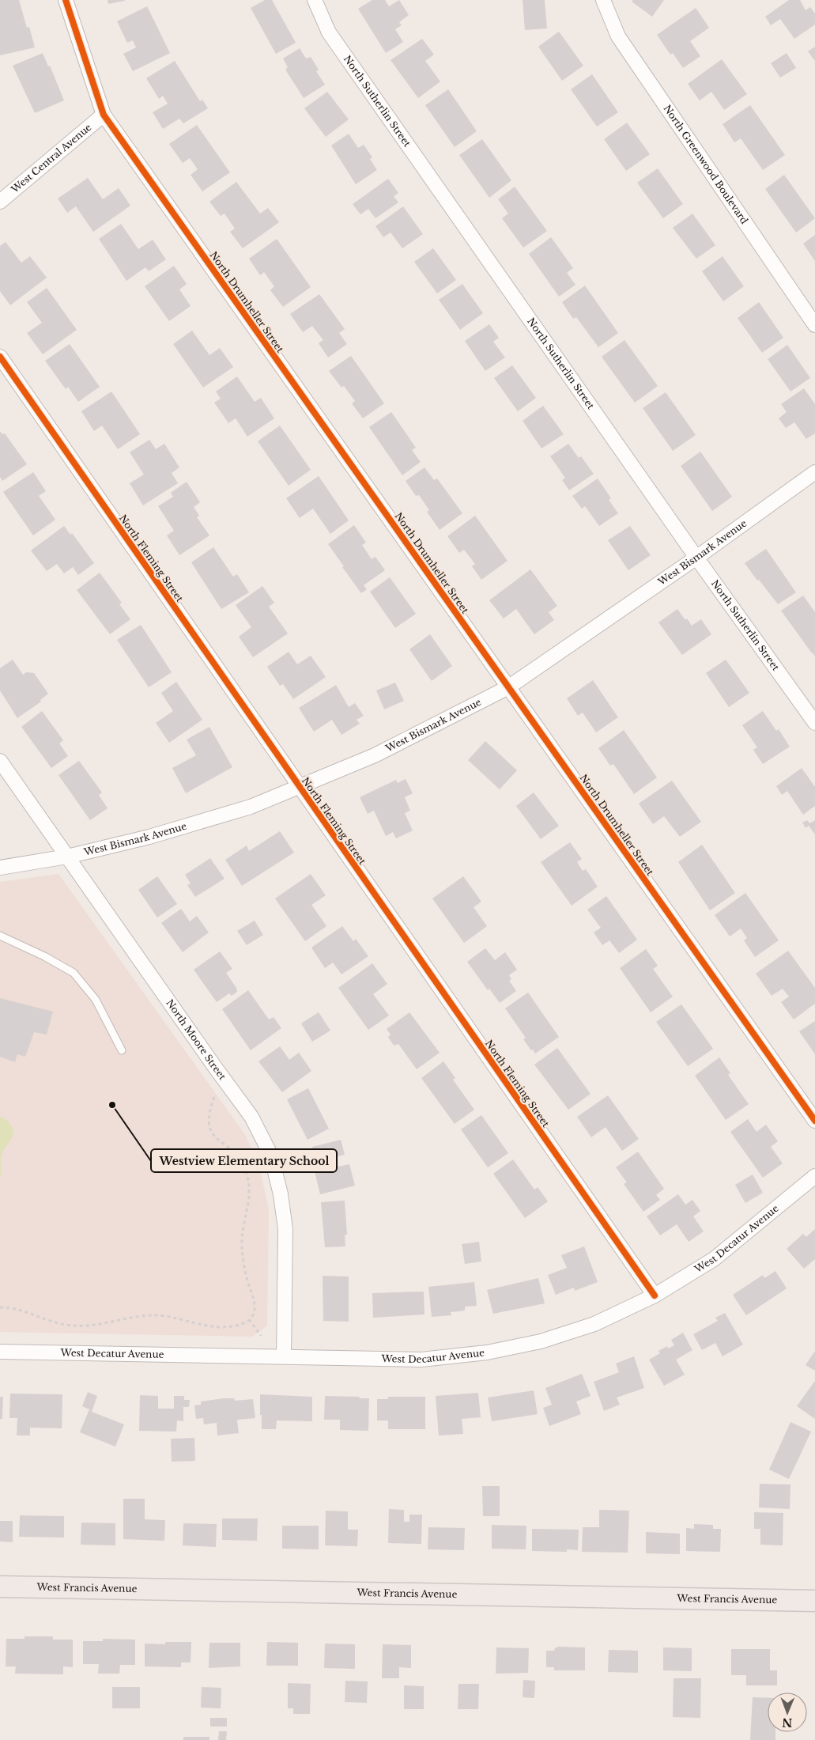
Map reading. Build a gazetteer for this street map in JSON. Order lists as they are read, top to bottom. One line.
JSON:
{"streets":{"main road":["West Francis Avenue"],"street":["North Sutherlin Street","West Central Avenue","North Greenwood Boulevard","North Drumheller Street","West Bismark Avenue","North Fleming Street","North Moore Street","West Decatur Avenue"]},"crossings":[["North Sutherlin Street","West Bismark Avenue"],["West Central Avenue","North Drumheller Street"],["North Drumheller Street","West Bismark Avenue"],["West Bismark Avenue","North Fleming Street"],["West Bismark Avenue","North Moore Street"],["North Fleming Street","West Decatur Avenue"],["North Moore Street","West Decatur Avenue"]],"places":["Westview Elementary School"],"north":"bottom"}
